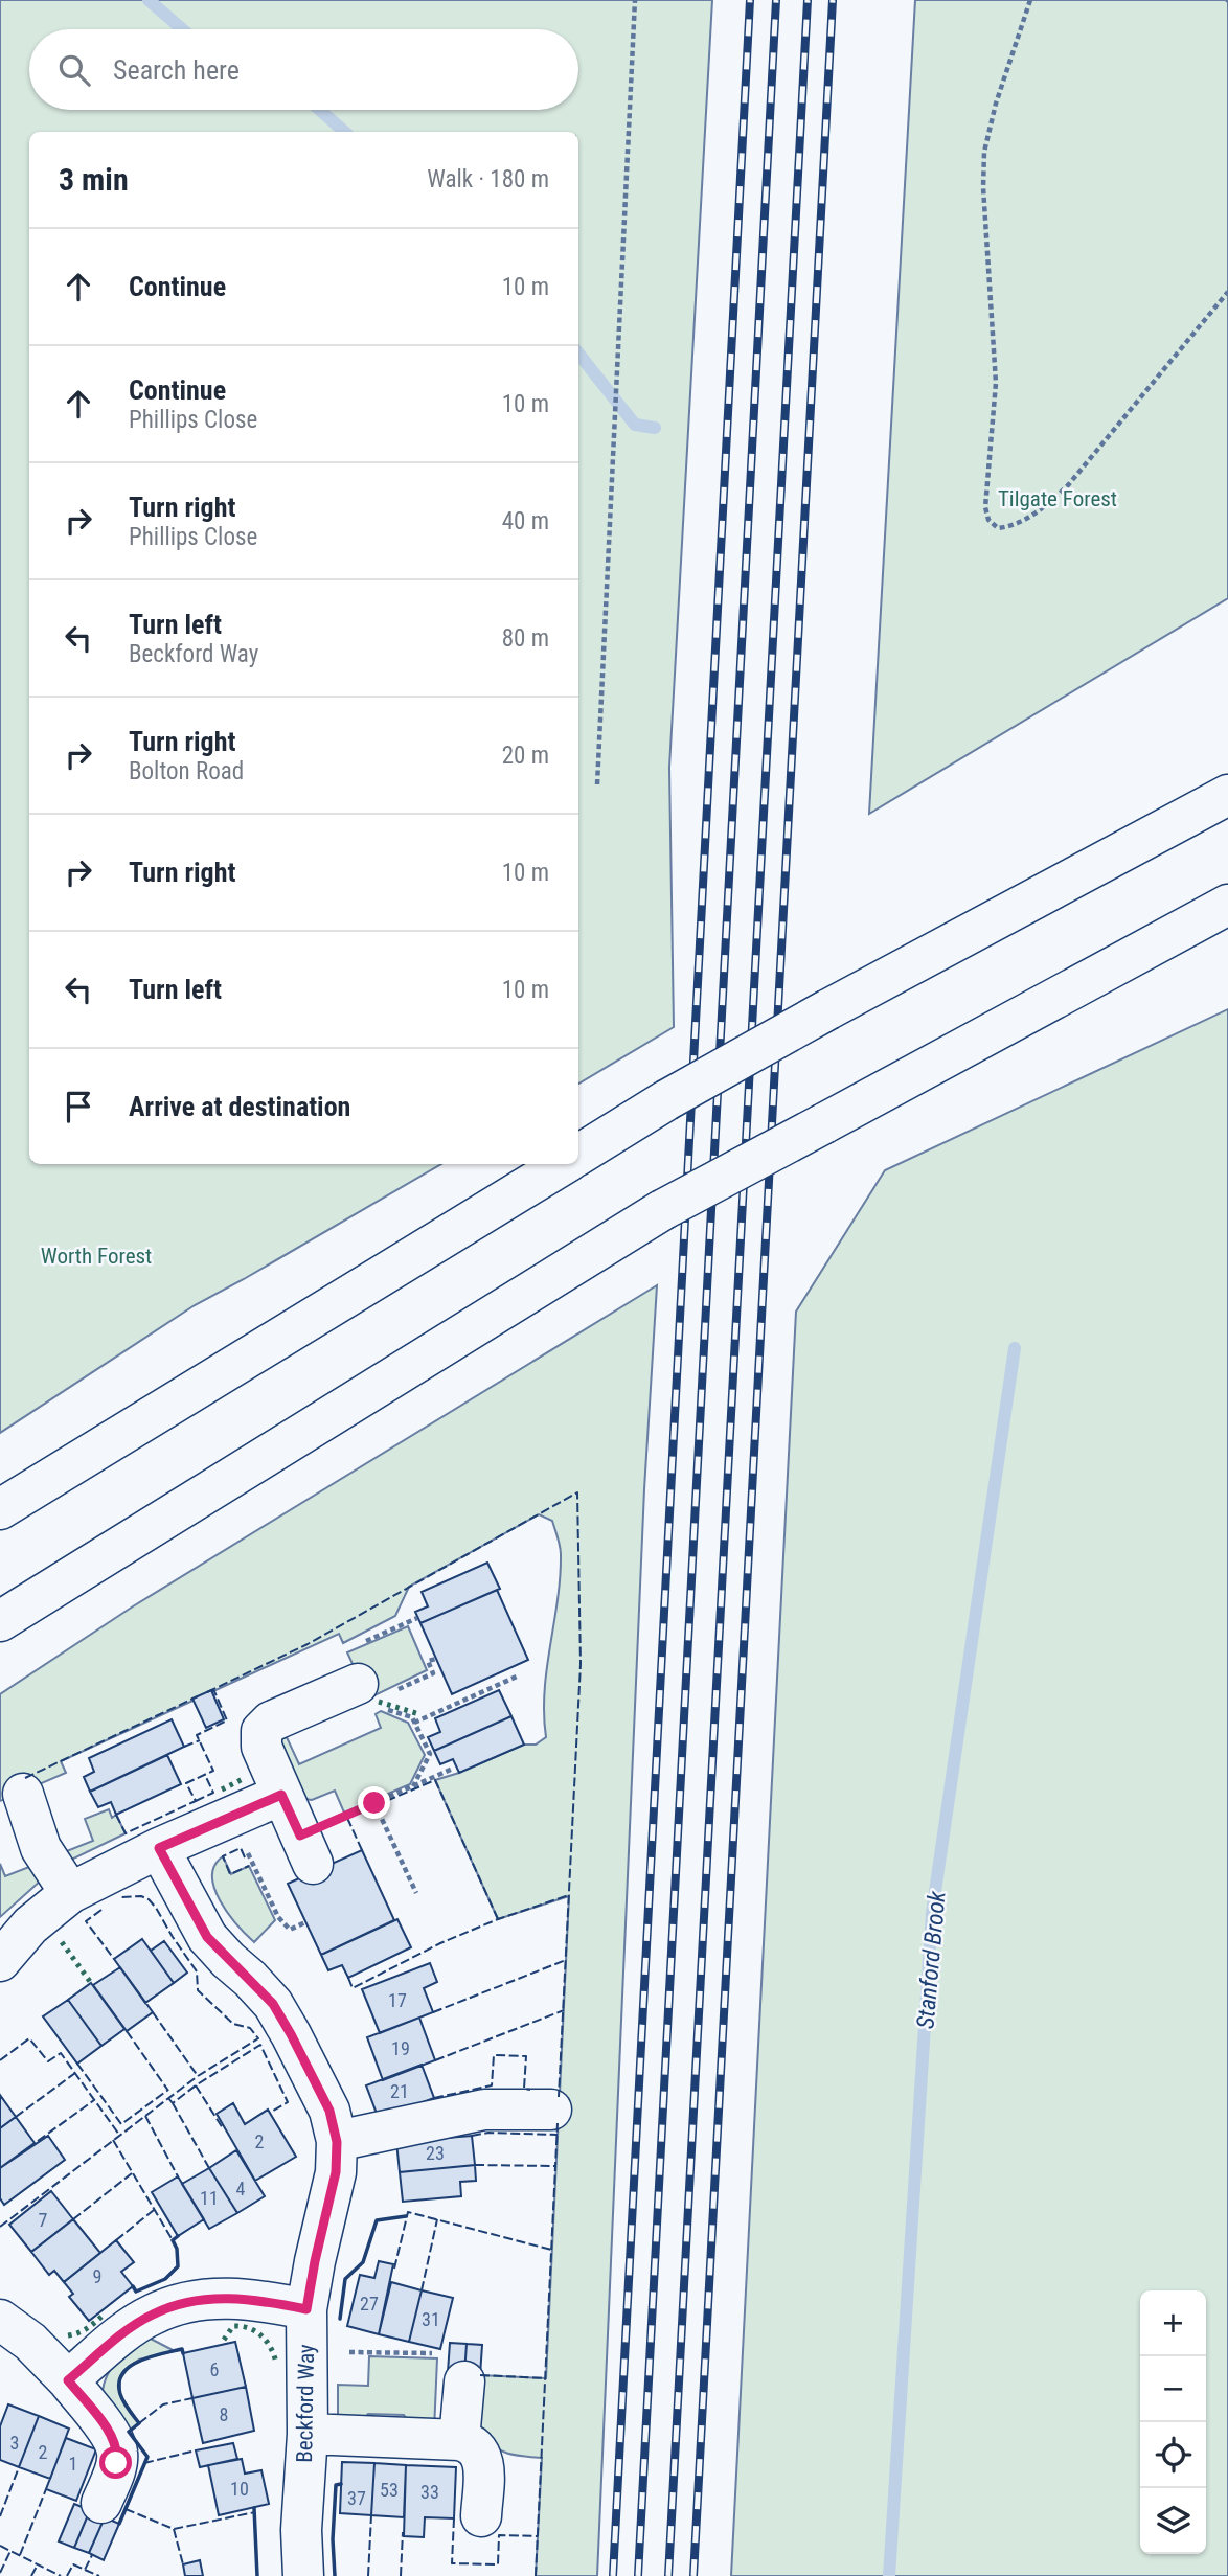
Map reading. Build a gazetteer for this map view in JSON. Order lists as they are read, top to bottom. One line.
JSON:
{"streets":{"main road":["Beckford Way"]},"water":["Stanford Brook"],"parks":["Tilgate Forest","Worth Forest"],"house_numbers":["17","19","21","2","23","4","11","7","9","27","31","6","8","3","2","1","10","53","33","37"],"page":{"search":"Search here","heading":["3 min","Walk · 180 m"],"list":[["Continue","10 m"],["Continue","Phillips Close","10 m"],["Turn right","Phillips Close","40 m"],["Turn left","Beckford Way","80 m"],["Turn right","Bolton Road","20 m"],["Turn right","10 m"],["Turn left","10 m"],"Arrive at destination"],"map_buttons":["+","−"]}}
